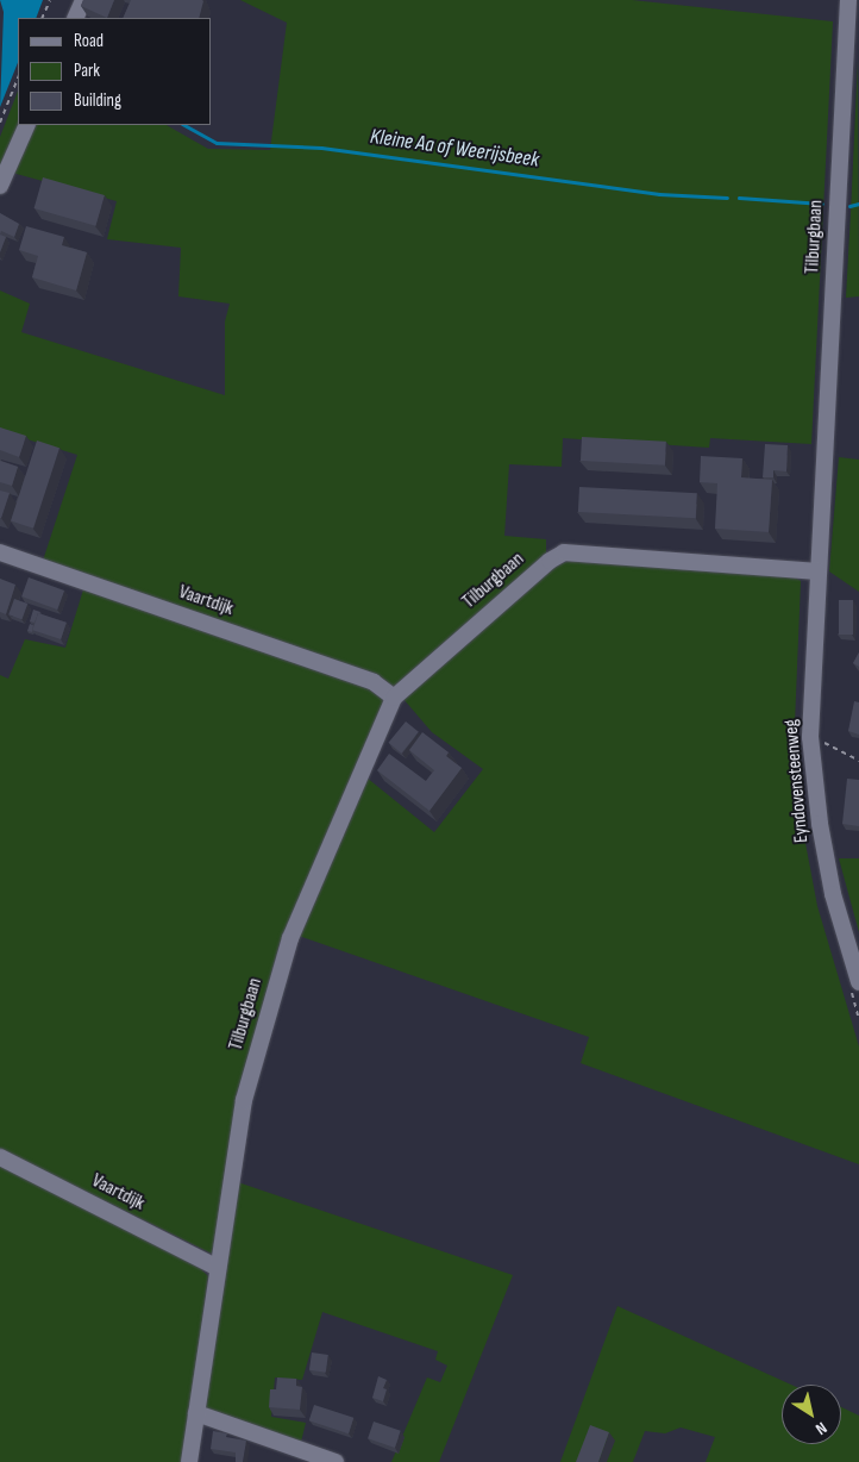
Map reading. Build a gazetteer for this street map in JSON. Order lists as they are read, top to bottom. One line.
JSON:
{"streets":{"street":["Tilburgbaan","Vaartdijk","Eyndovensteenweg"]},"crossings":[["Tilburgbaan","Vaartdijk"],["Tilburgbaan","Eyndovensteenweg"]],"water":["Kleine Aa of Weerijsbeek"],"legend":["Road","Park","Building"],"north":"bottom right"}
